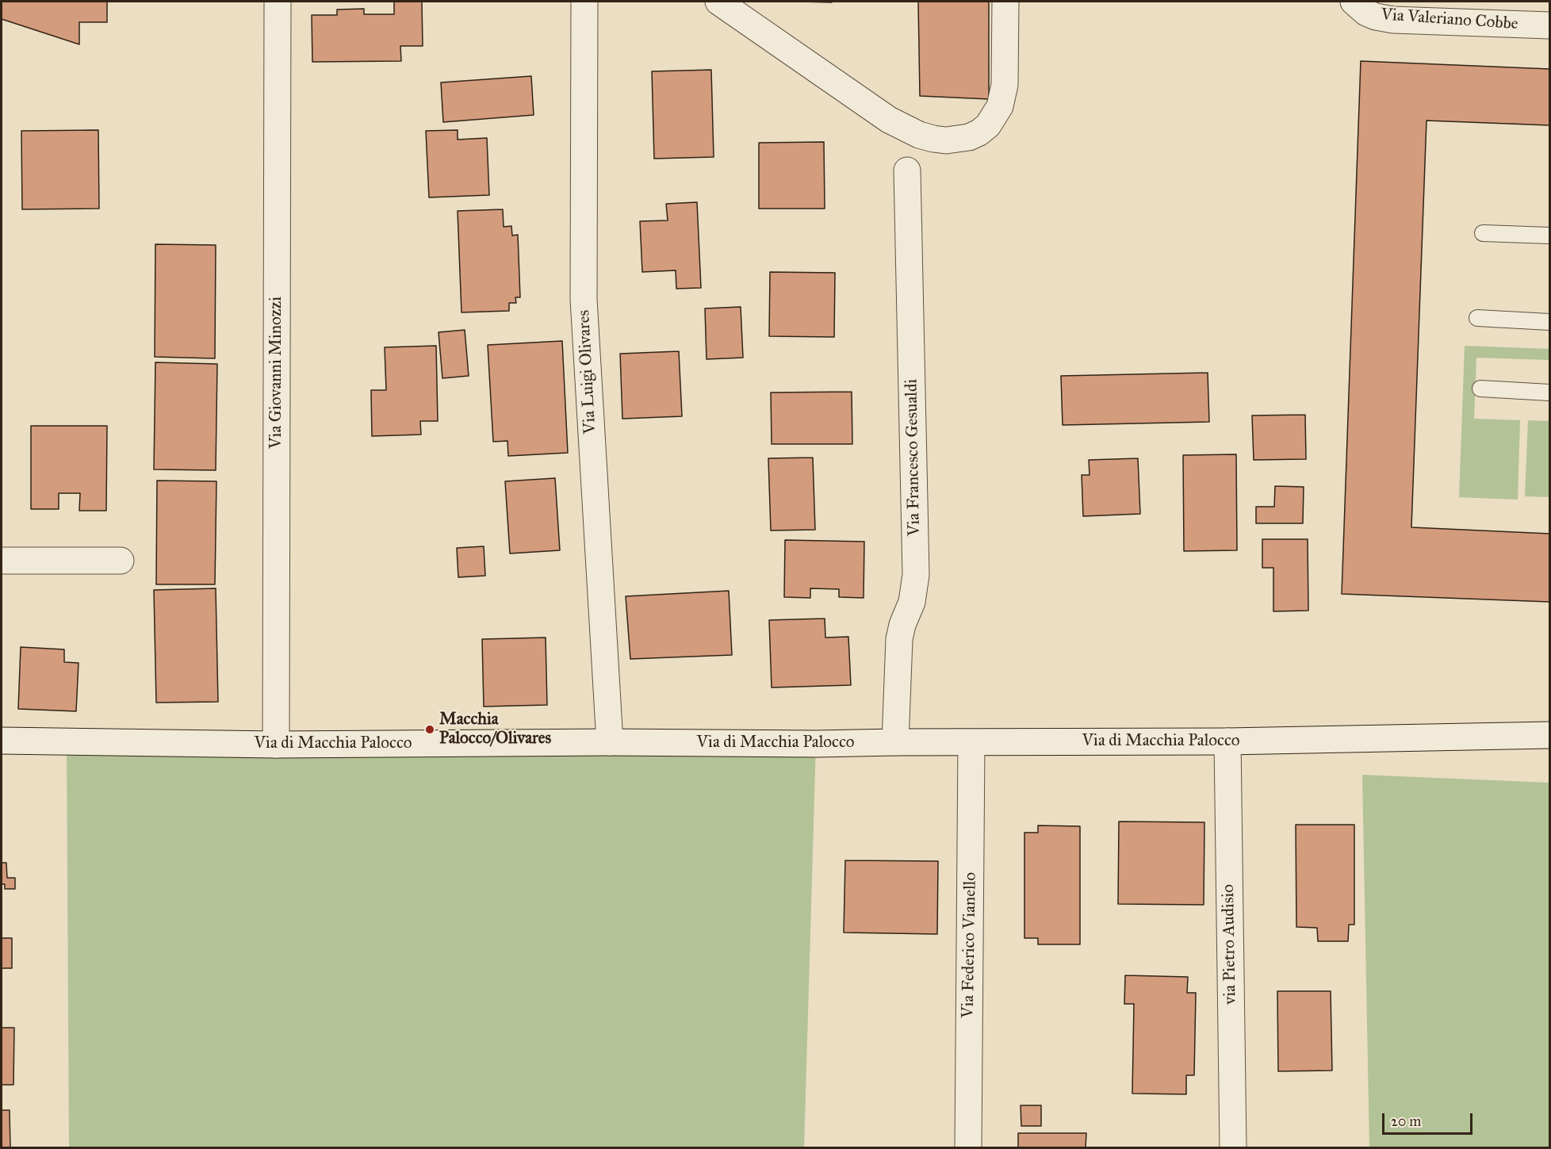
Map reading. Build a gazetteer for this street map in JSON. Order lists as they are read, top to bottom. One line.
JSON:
{"streets":{"street":["Via Valeriano Cobbe","Via Luigi Olivares","Via Giovanni Minozzi","Via Francesco Gesualdi","Via di Macchia Palocco","via Pietro Audisio","Via Federico Vianello"]},"crossings":[["Via Luigi Olivares","Via di Macchia Palocco"],["Via Giovanni Minozzi","Via di Macchia Palocco"],["Via Francesco Gesualdi","Via di Macchia Palocco"],["Via di Macchia Palocco","via Pietro Audisio"],["Via di Macchia Palocco","Via Federico Vianello"]],"places":["Macchia Palocco/Olivares"],"scale_bar":"20 m"}
